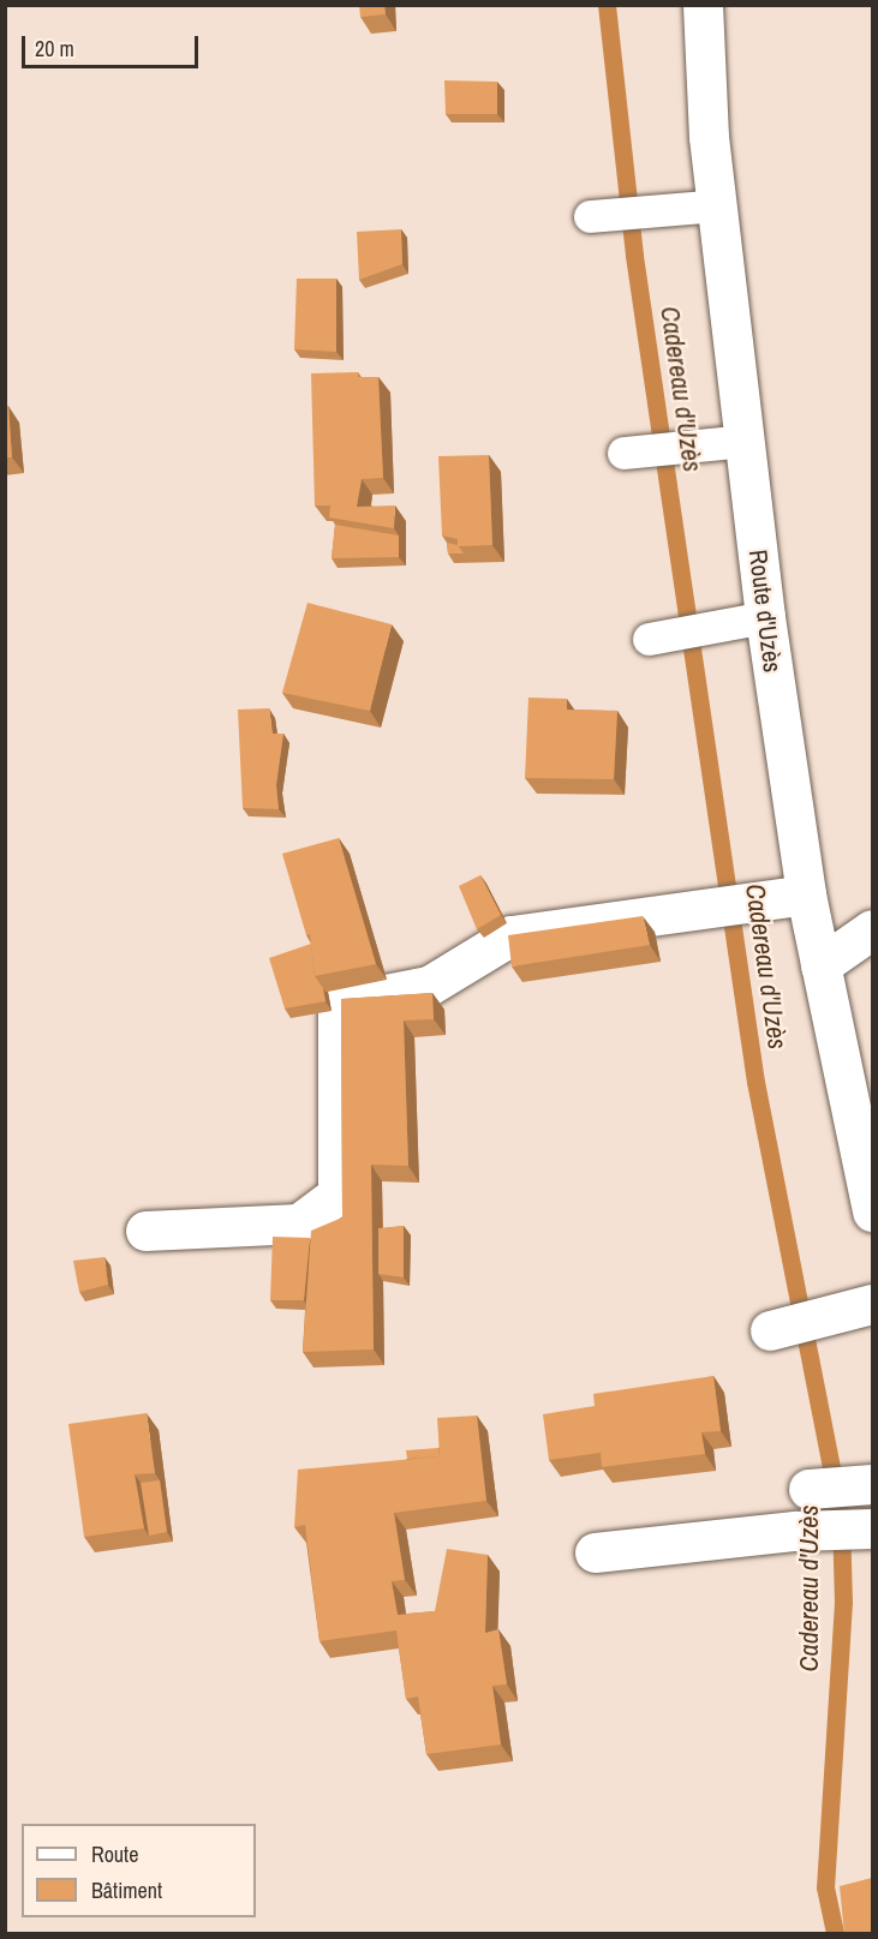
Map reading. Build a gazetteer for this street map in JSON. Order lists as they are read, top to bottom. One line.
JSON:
{"streets":{"street":["Route d'Uzès"]},"water":["Cadereau d'Uzès"],"legend":["Route","Bâtiment"],"scale_bar":"20 m"}
